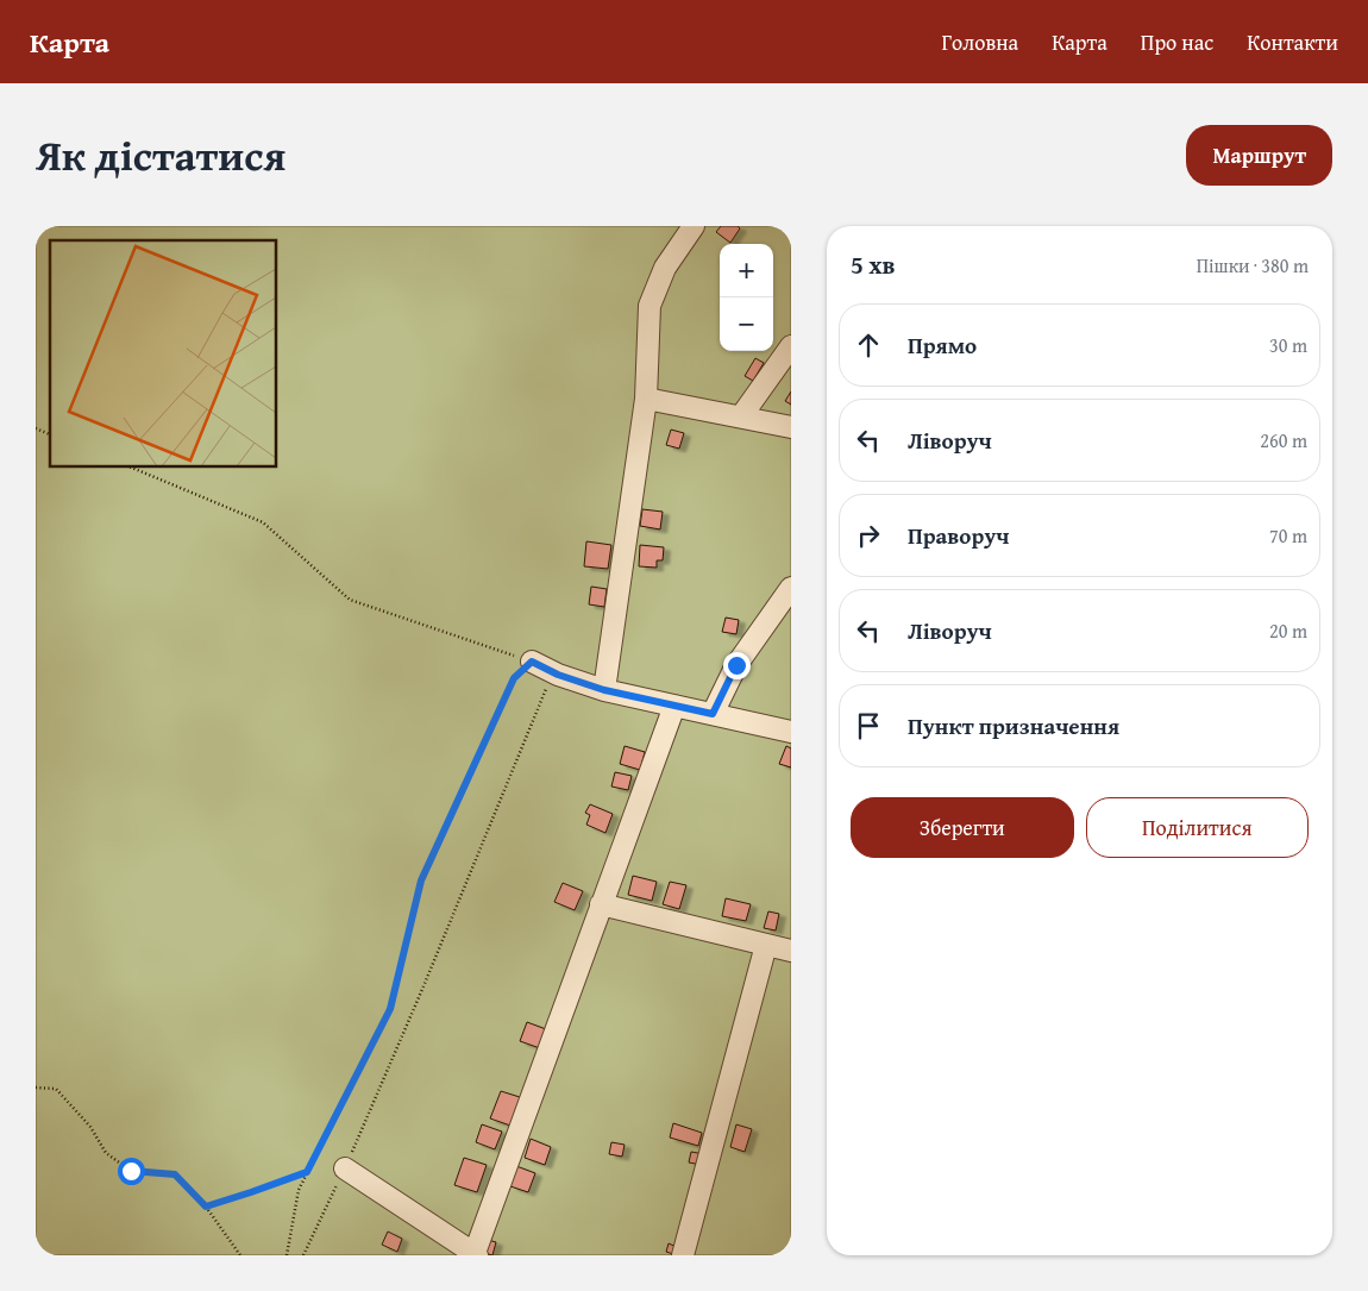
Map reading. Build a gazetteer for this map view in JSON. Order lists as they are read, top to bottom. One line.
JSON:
{"page":{"header":"Карта","nav":["Головна","Карта","Про нас","Контакти"],"title":"Як дістатися","buttons":["Маршрут",["Зберегти","Поділитися"]],"heading":["5 хв","Пішки · 380 m"],"map_buttons":["+","−"],"list":[["Прямо","30 m"],["Ліворуч","260 m"],["Праворуч","70 m"],["Ліворуч","20 m"],"Пункт призначення"]}}
